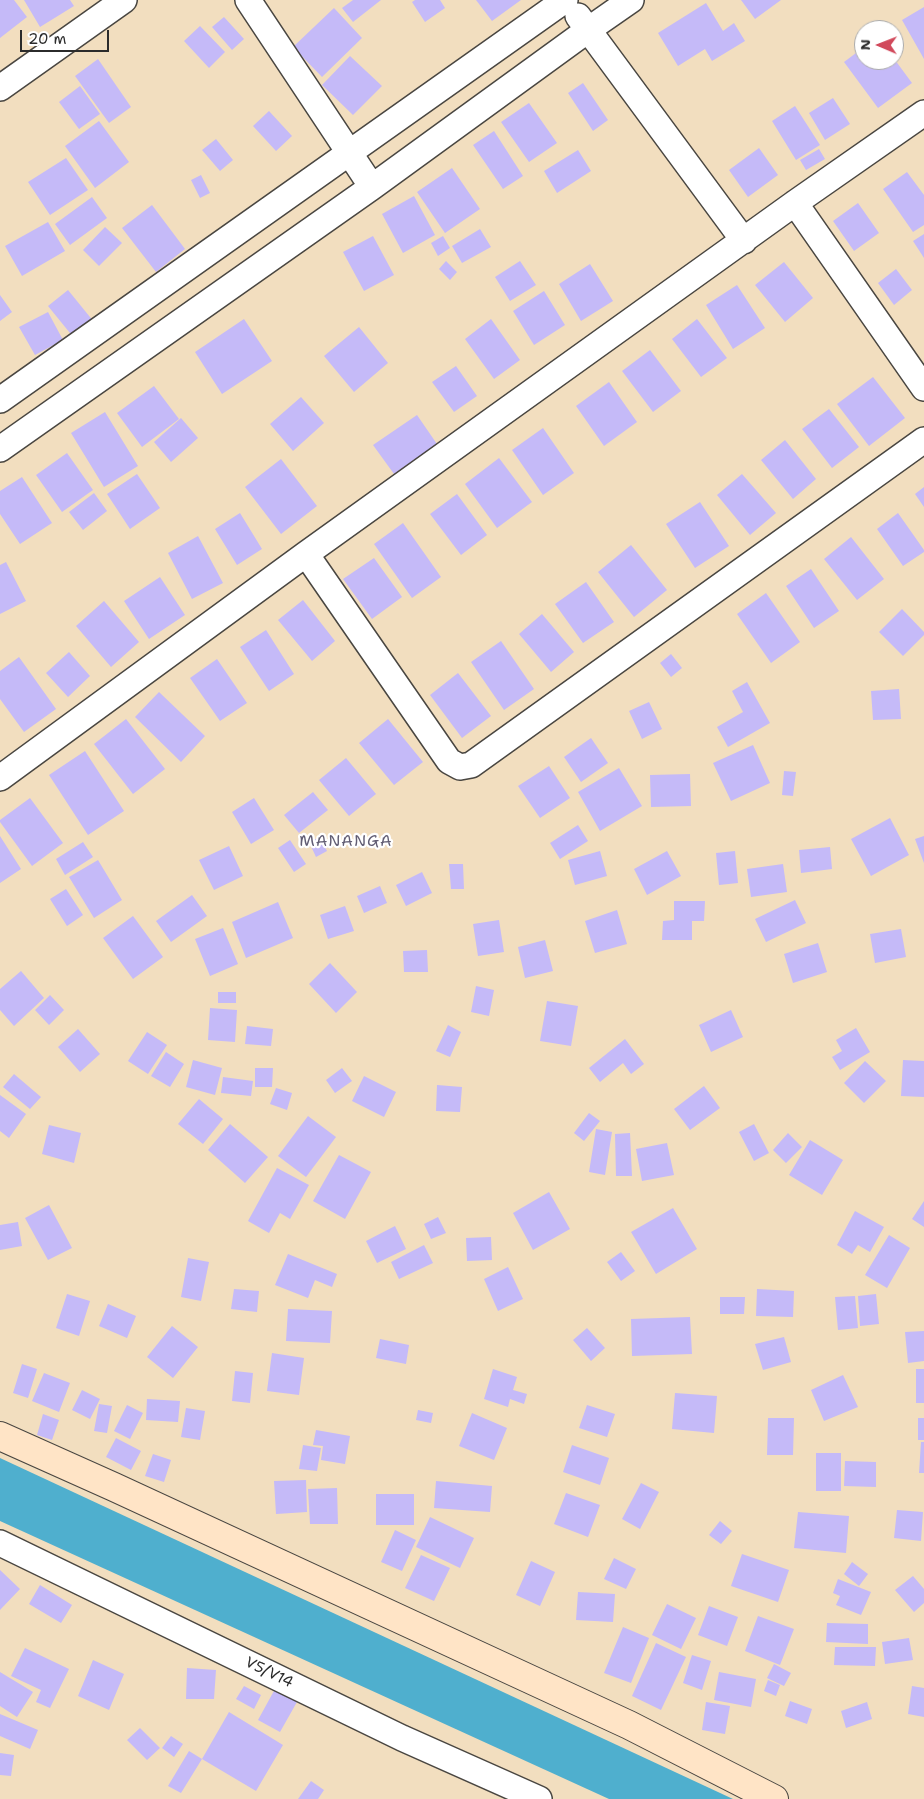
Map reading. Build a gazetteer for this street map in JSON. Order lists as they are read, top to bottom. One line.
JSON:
{"streets":{"street":["V5/V14"]},"districts":["MANANGA"],"scale_bar":"20 m","north":"left"}
